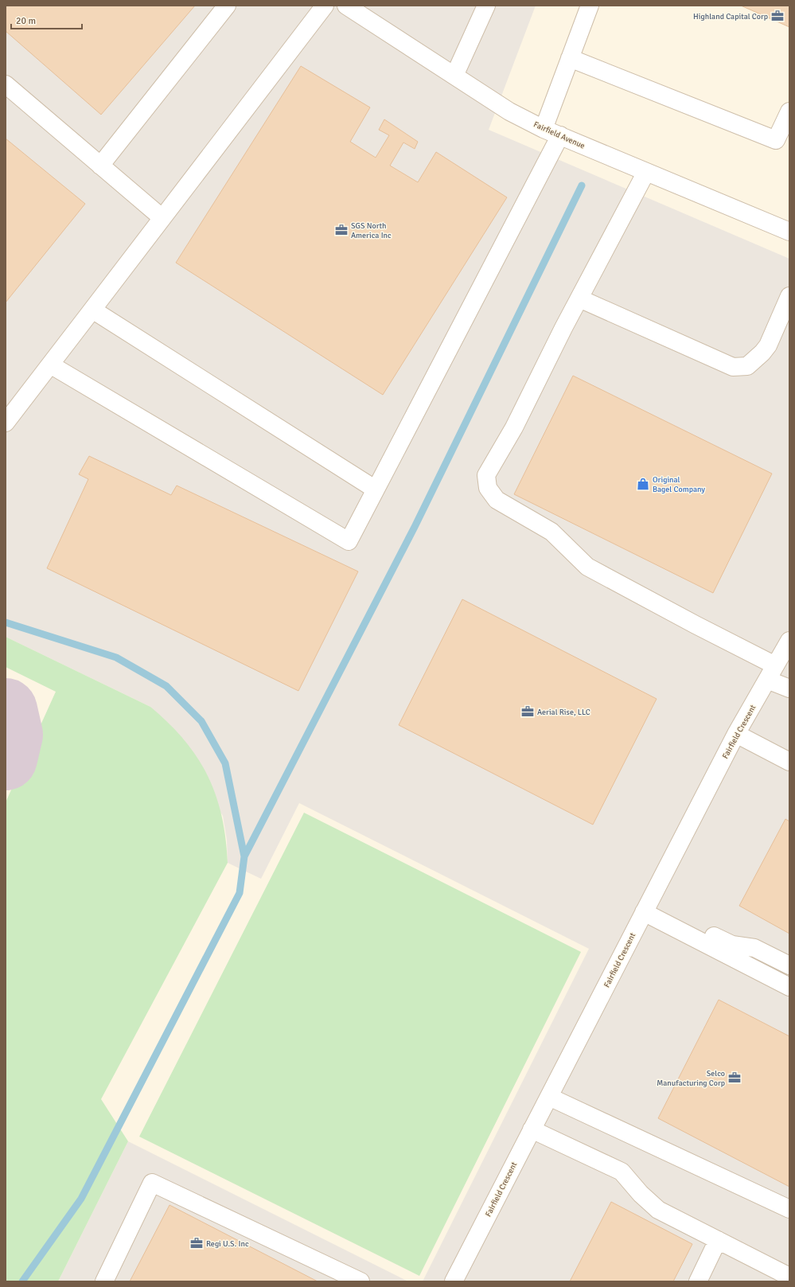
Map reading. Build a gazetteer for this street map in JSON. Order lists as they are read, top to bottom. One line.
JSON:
{"streets":{"street":["Fairfield Avenue","Fairfield Crescent"]},"places":{"office":["Highland Capital Corp","SGS North America Inc","Aerial Rise, LLC","Selco Manufacturing Corp","Regi U.S. Inc"],"shop":["Original Bagel Company"]},"scale_bar":"20 m"}
